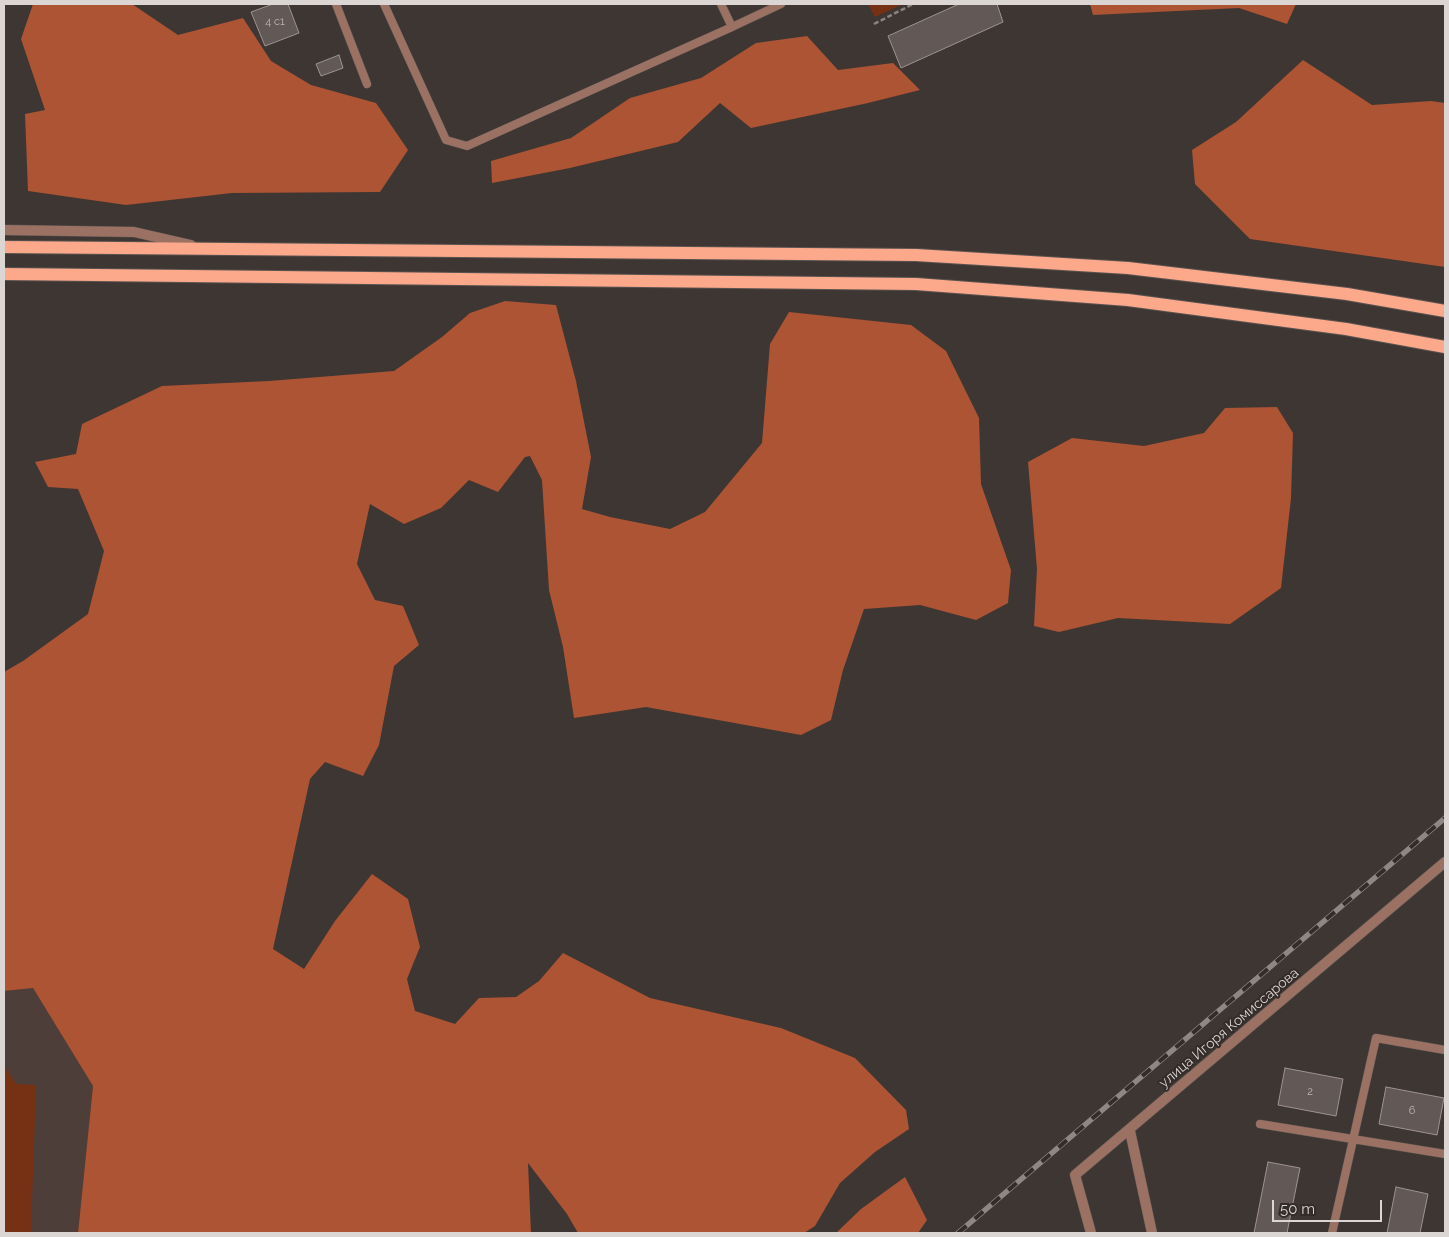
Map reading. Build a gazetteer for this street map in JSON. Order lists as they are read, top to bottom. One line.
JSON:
{"streets":{"street":["улица Игоря Комиссарова"]},"house_numbers":["4 с1","2","6"],"scale_bar":"50 m"}
